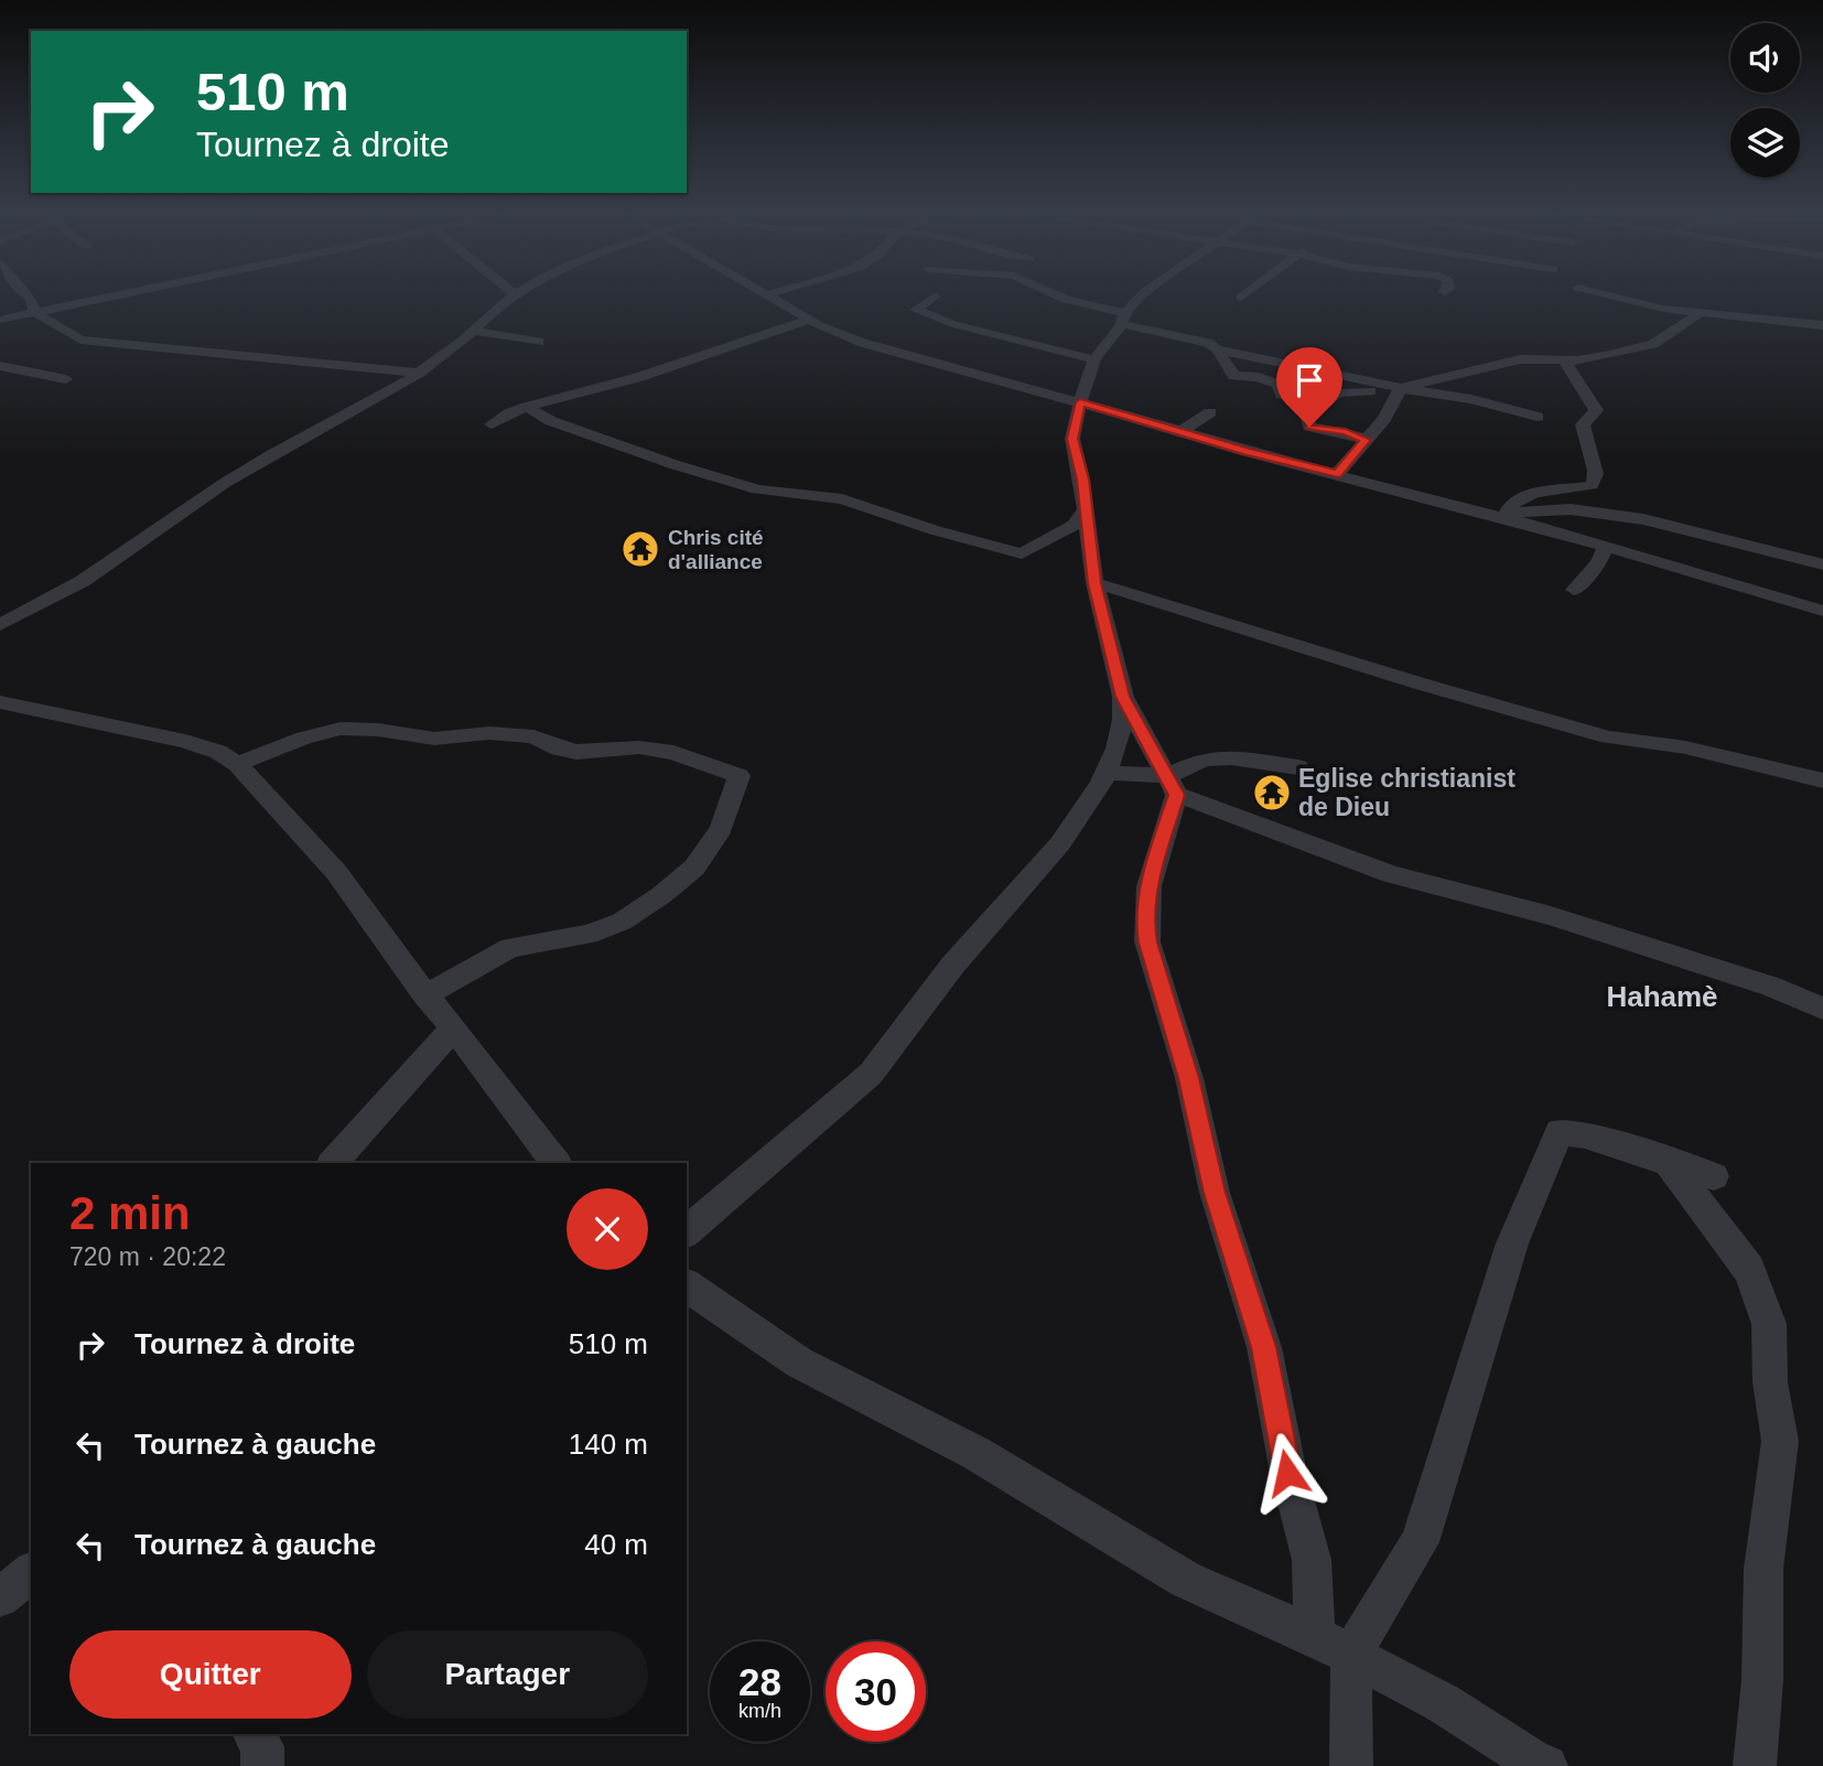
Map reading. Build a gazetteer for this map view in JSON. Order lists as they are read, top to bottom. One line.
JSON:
{"districts":["Hahamè"],"places":{"temple":["Chris cité d'alliance","Eglise christianist de Dieu"]},"page":{"turn":["510 m","Tournez à droite"],"heading":["2 min","720 m · 20:22"],"list":[{"name":"Tournez à droite","value":"510 m"},{"name":"Tournez à gauche","value":"140 m"},{"name":"Tournez à gauche","value":"40 m"}],"buttons":["Quitter","Partager"],"speed":"28 km/h","limit":"30"}}
